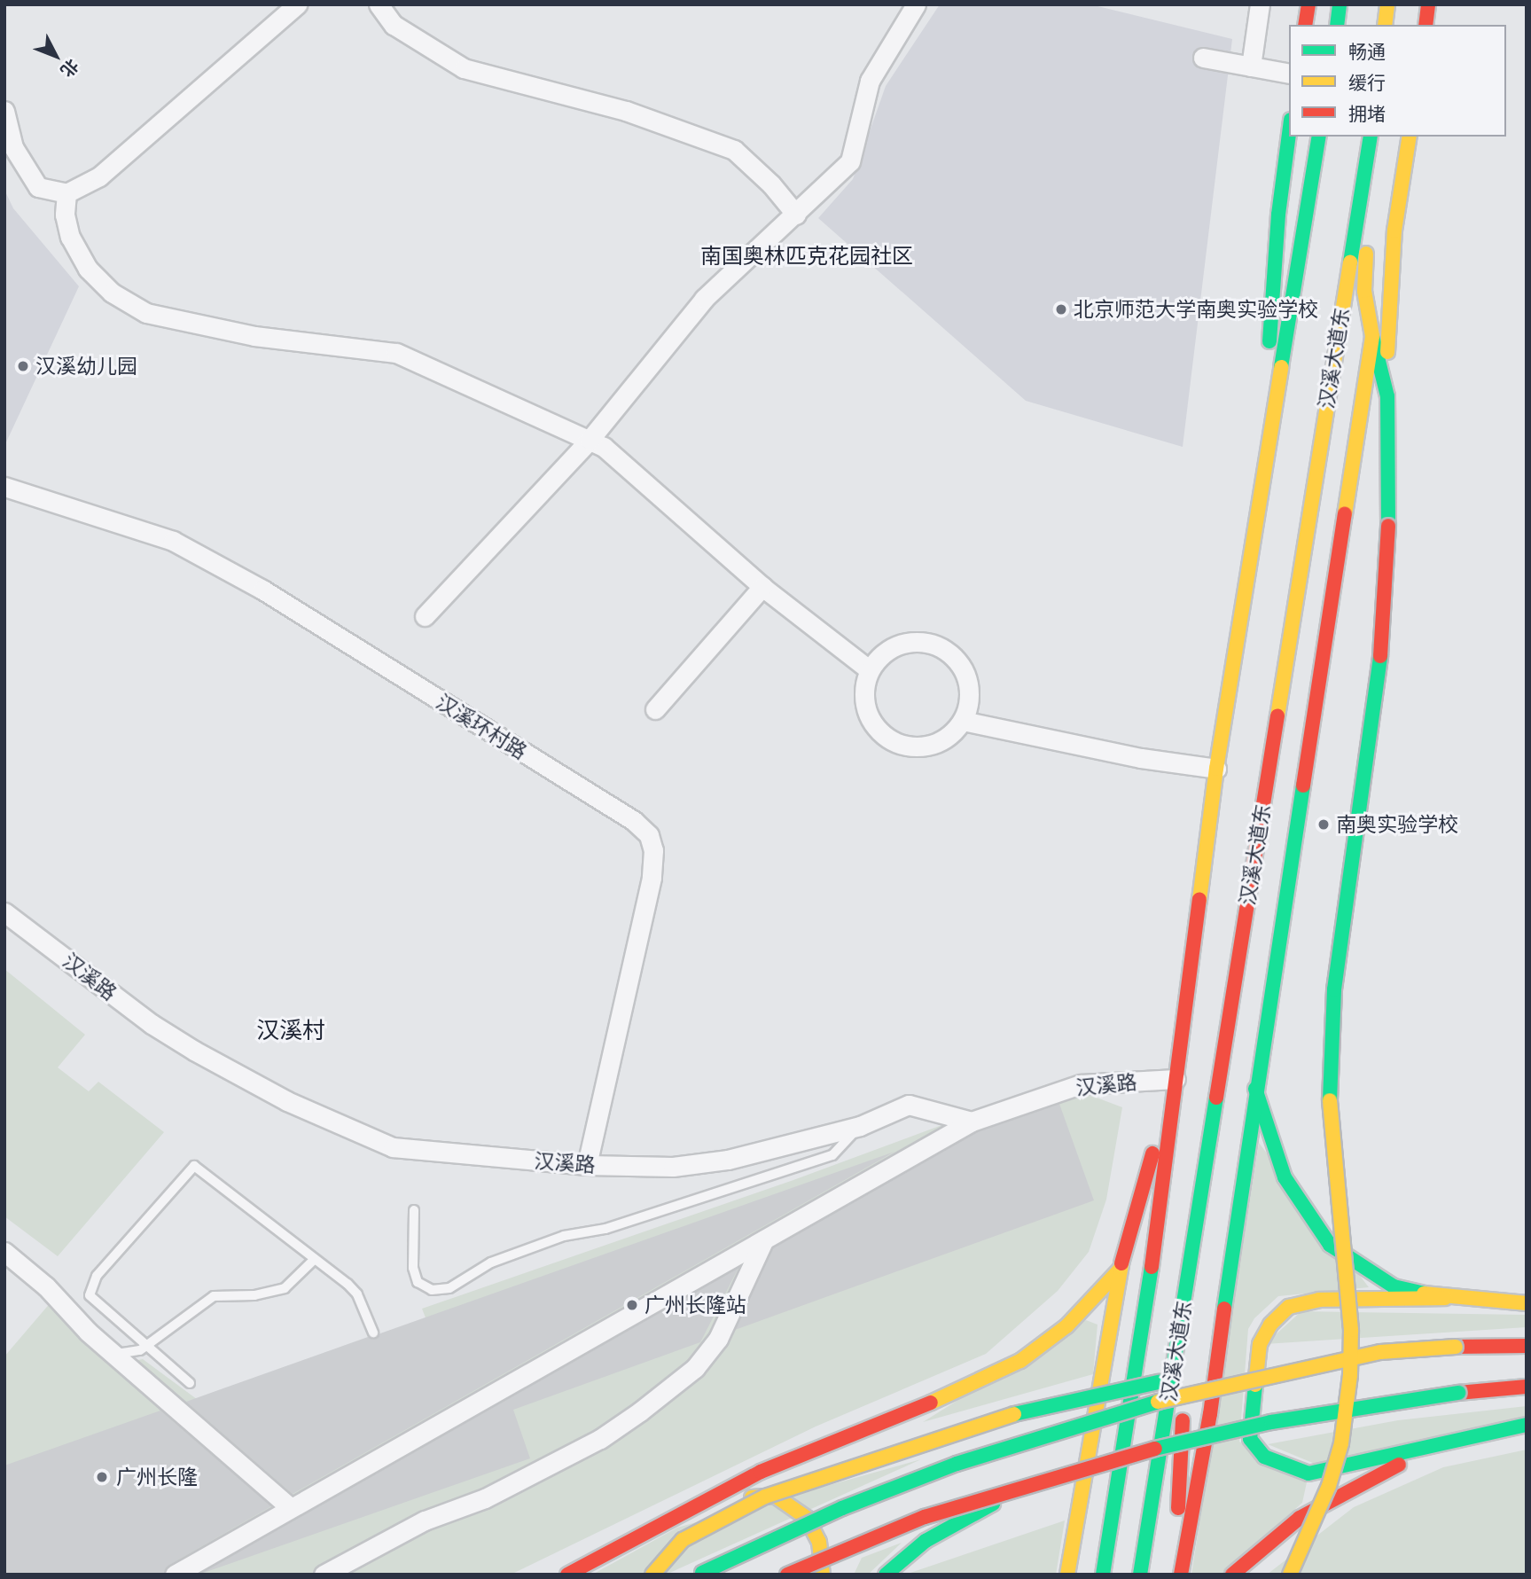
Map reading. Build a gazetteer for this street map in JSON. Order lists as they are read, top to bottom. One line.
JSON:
{"streets":{"main road":["汉溪大道东"],"street":["汉溪环村路","汉溪路"]},"crossings":[["汉溪大道东","汉溪路"],["汉溪环村路","汉溪路"]],"districts":["南国奥林匹克花园社区","汉溪村"],"places":["北京师范大学南奥实验学校","汉溪幼儿园","南奥实验学校","广州长隆站","广州长隆"],"legend":["畅通","缓行","拥堵"],"north":"bottom right"}
